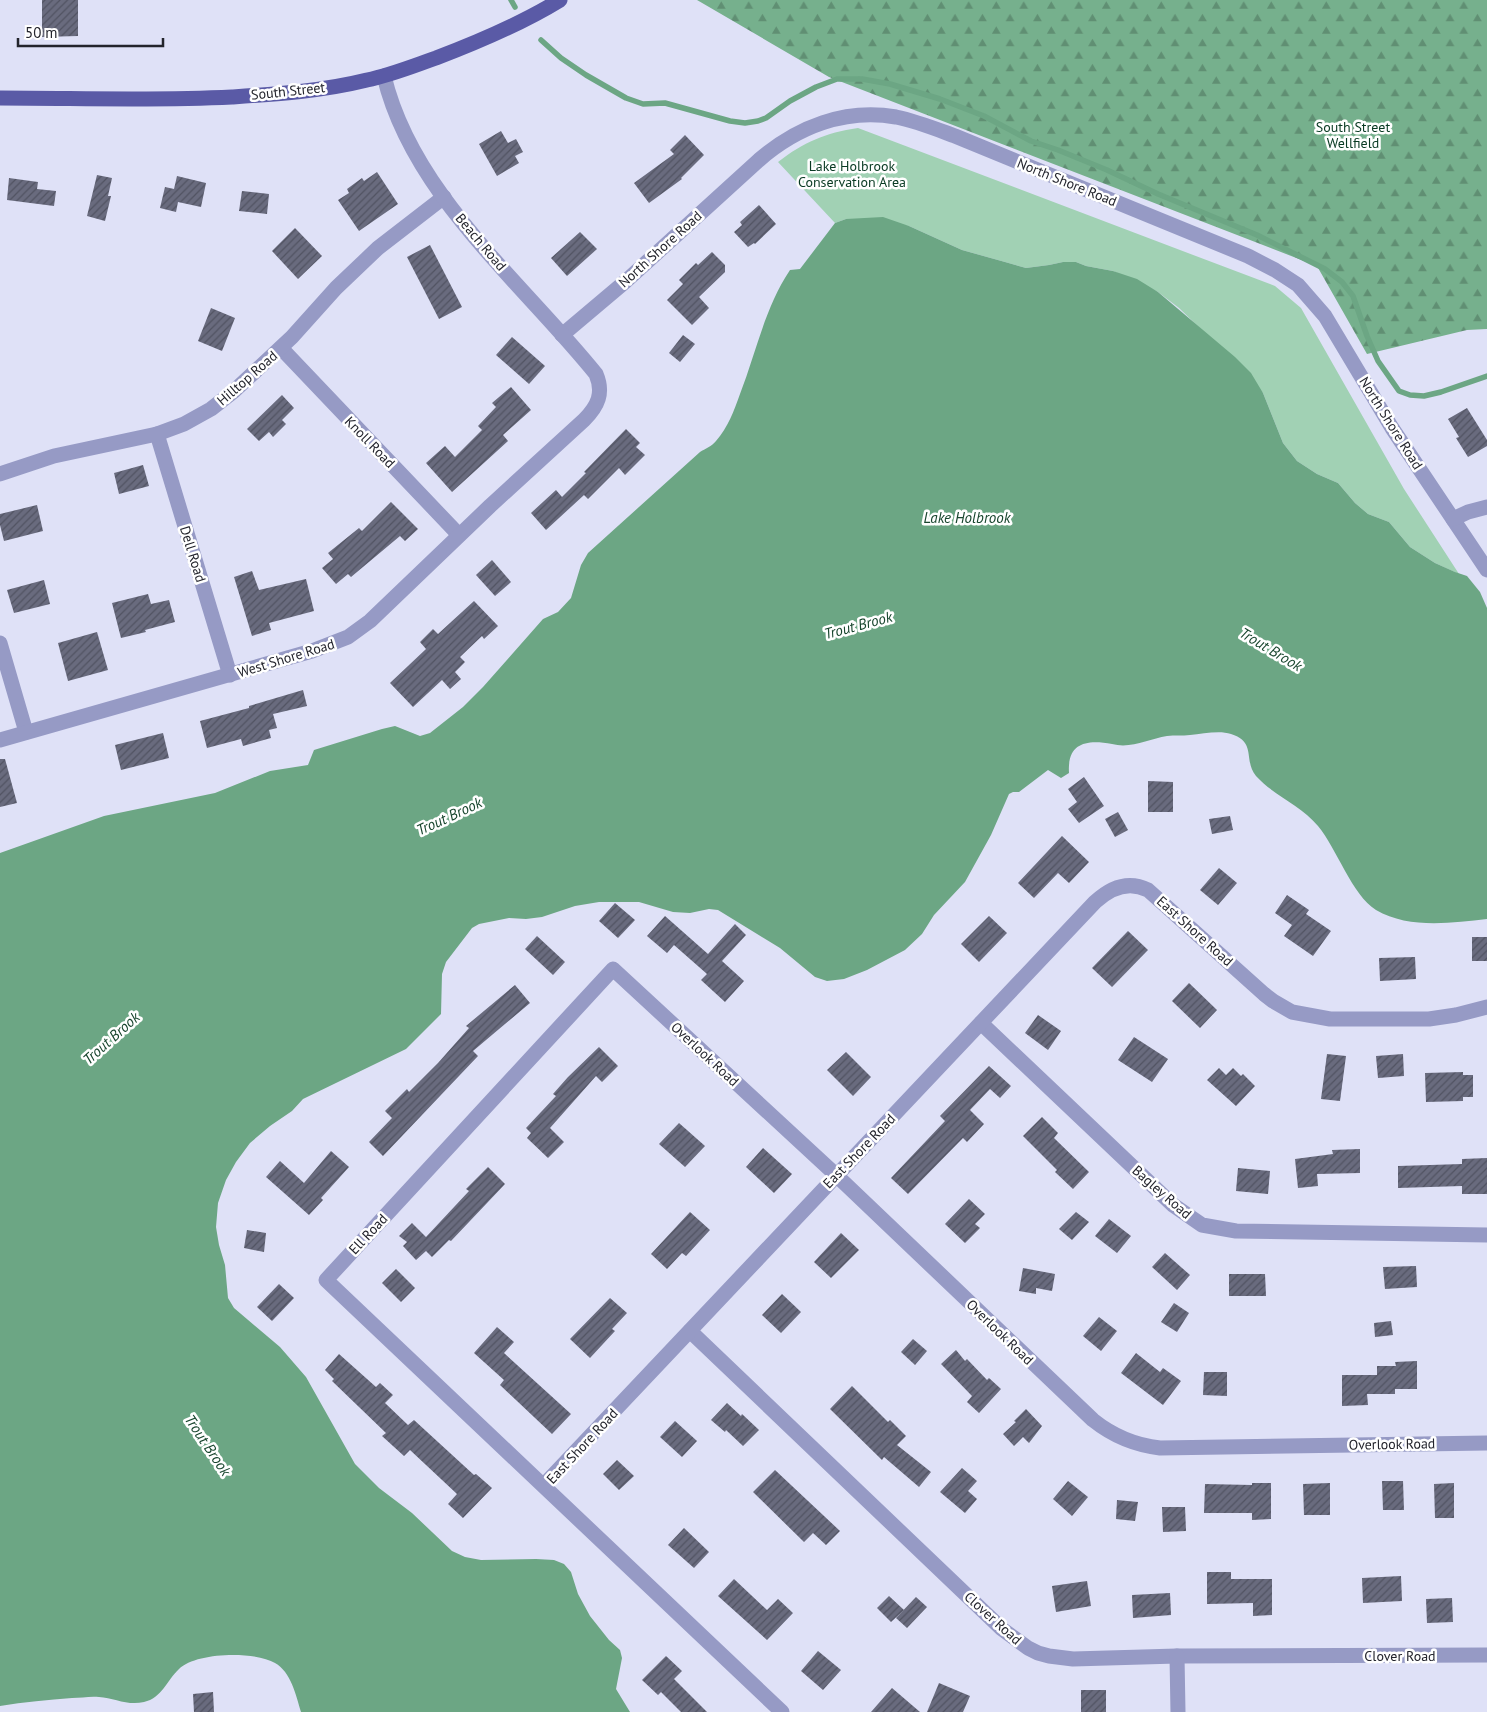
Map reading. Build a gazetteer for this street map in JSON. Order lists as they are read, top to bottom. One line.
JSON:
{"streets":{"main road":["South Street"],"street":["North Shore Road","Beach Road","Hilltop Road","Knoll Road","Dell Road","West Shore Road","East Shore Road","Overlook Road","Bagley Road","Ell Road","Clover Road"]},"crossings":[["South Street","Beach Road"],["North Shore Road","Beach Road"],["Beach Road","Hilltop Road"],["Beach Road","West Shore Road"],["Hilltop Road","Knoll Road"],["Hilltop Road","Dell Road"],["Knoll Road","West Shore Road"],["Dell Road","West Shore Road"],["East Shore Road","Overlook Road"],["East Shore Road","Bagley Road"],["East Shore Road","Ell Road"],["East Shore Road","Clover Road"],["Overlook Road","Ell Road"]],"water":["Lake Holbrook","Trout Brook"],"parks":["South Street Wellfield","Lake Holbrook Conservation Area"],"scale_bar":"50 m"}
